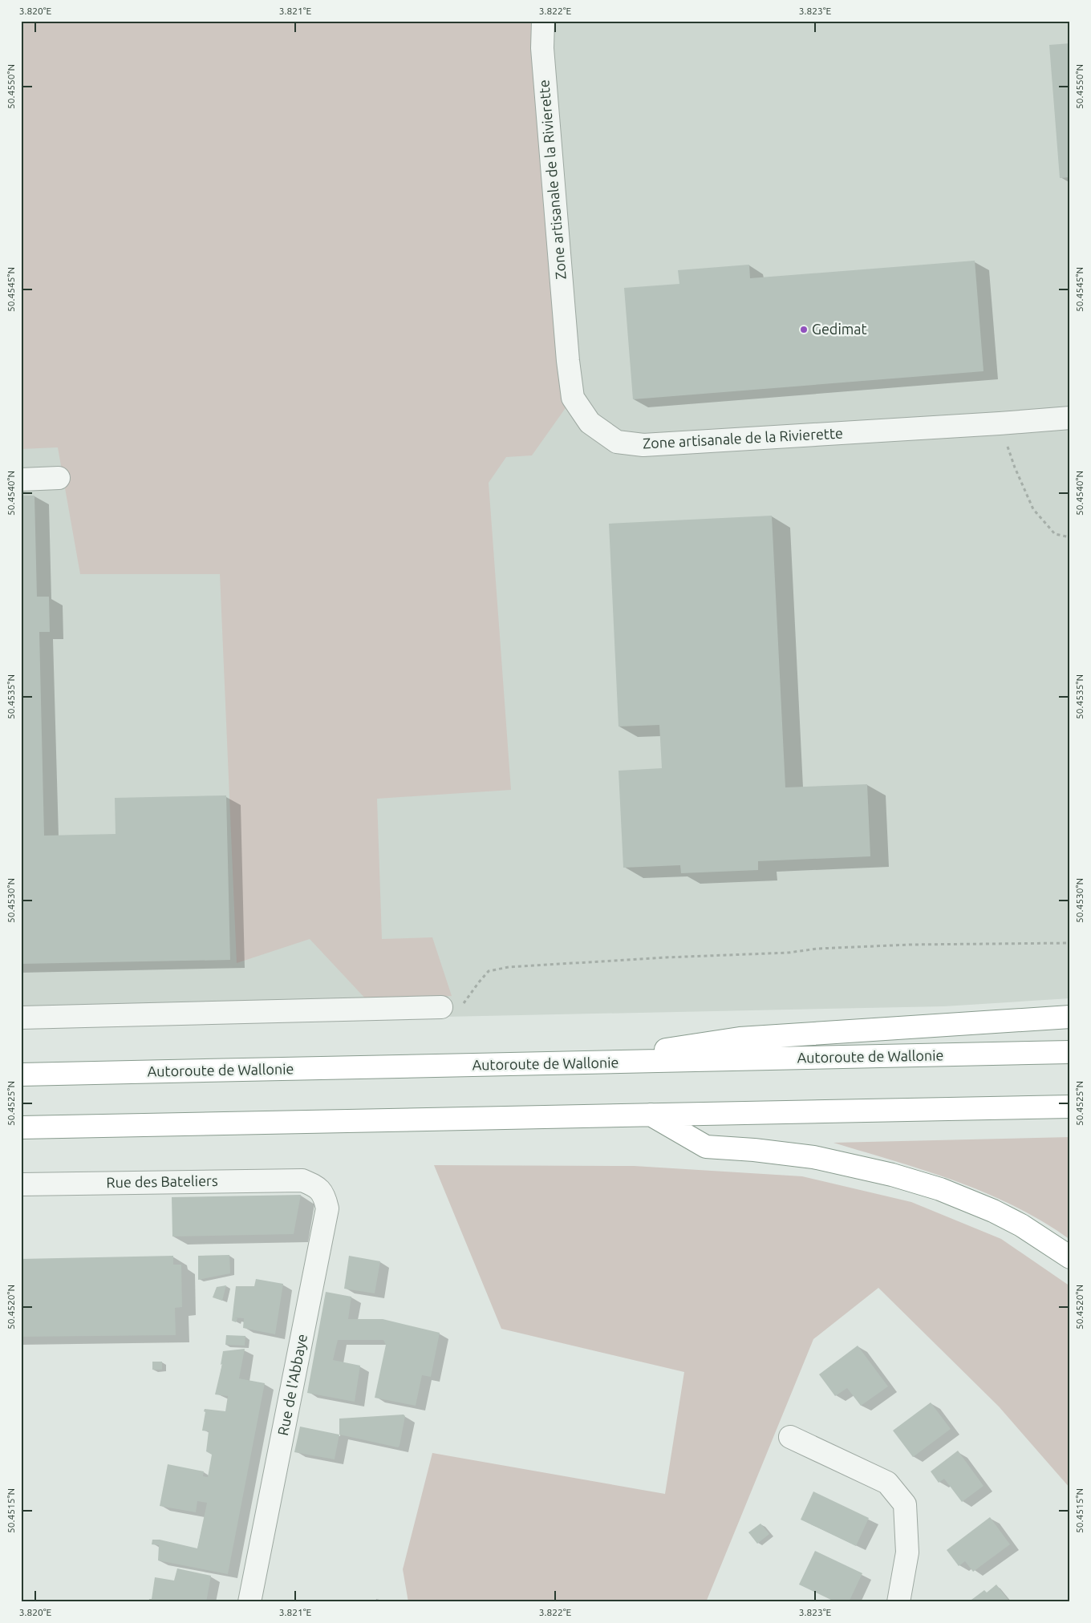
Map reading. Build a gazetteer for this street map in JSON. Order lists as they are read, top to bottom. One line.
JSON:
{"streets":{"highway":["Autoroute de Wallonie"],"street":["Zone artisanale de la Rivierette","Rue des Bateliers","Rue de l'Abbaye"]},"crossings":[["Rue des Bateliers","Rue de l'Abbaye"]],"places":["Gedimat"],"coordinates":["3.820°E","3.821°E","3.822°E","3.823°E","50.4550°N","50.4545°N","50.4540°N","50.4535°N","50.4530°N","50.4525°N","50.4520°N","50.4515°N"]}
